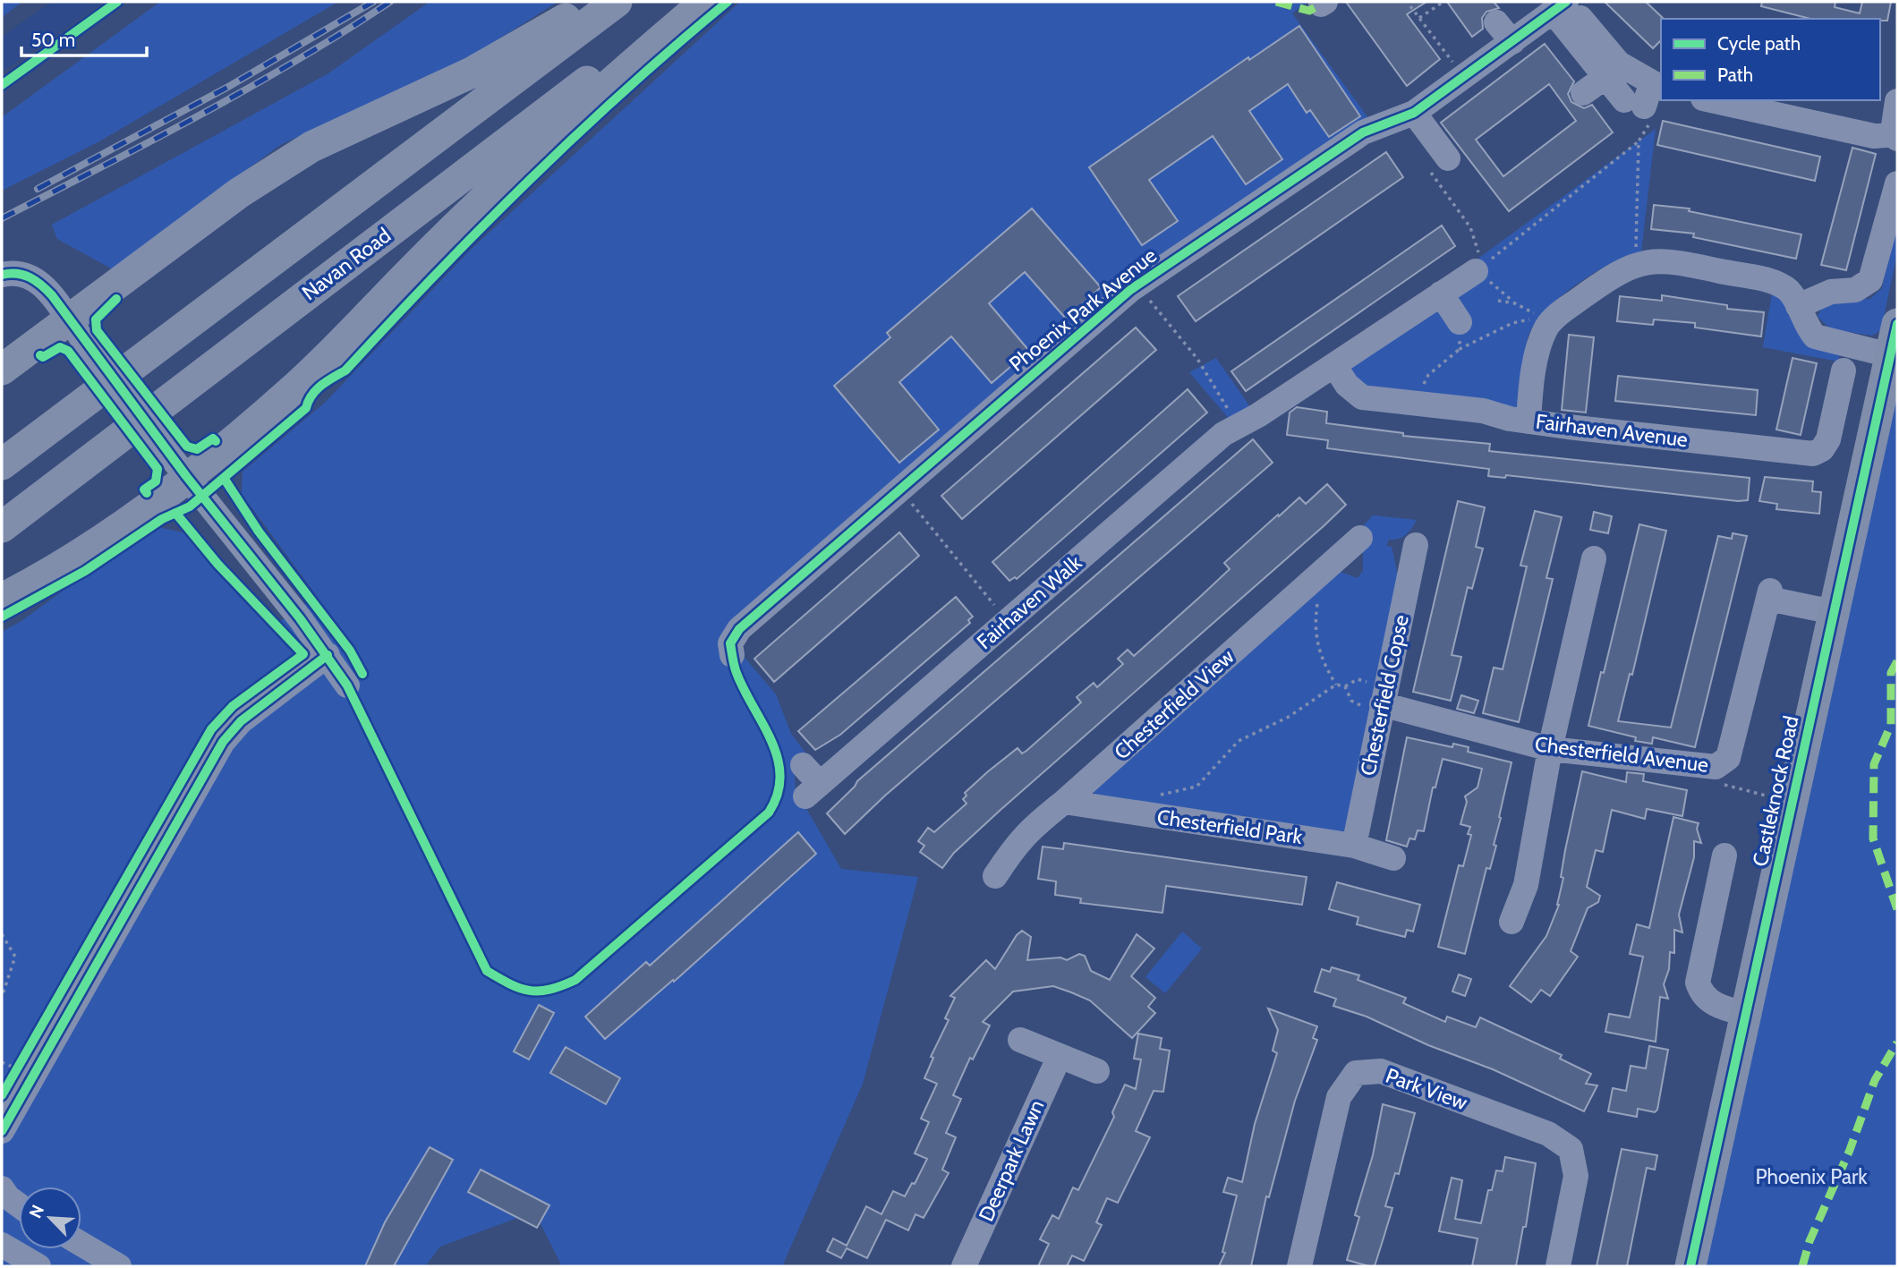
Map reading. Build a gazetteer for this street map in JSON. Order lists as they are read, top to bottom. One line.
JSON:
{"streets":{"main road":["Navan Road","Castleknock Road"],"street":["Phoenix Park Avenue","Fairhaven Avenue","Fairhaven Walk","Chesterfield Copse","Chesterfield View","Chesterfield Avenue","Chesterfield Park","Park View","Deerpark Lawn"]},"crossings":[["Chesterfield Copse","Chesterfield Avenue"],["Chesterfield Copse","Chesterfield Park"],["Chesterfield View","Chesterfield Park"],["Chesterfield Avenue","Castleknock Road"]],"parks":["Phoenix Park"],"legend":["Cycle path","Path"],"scale_bar":"50 m","north":"top left"}
